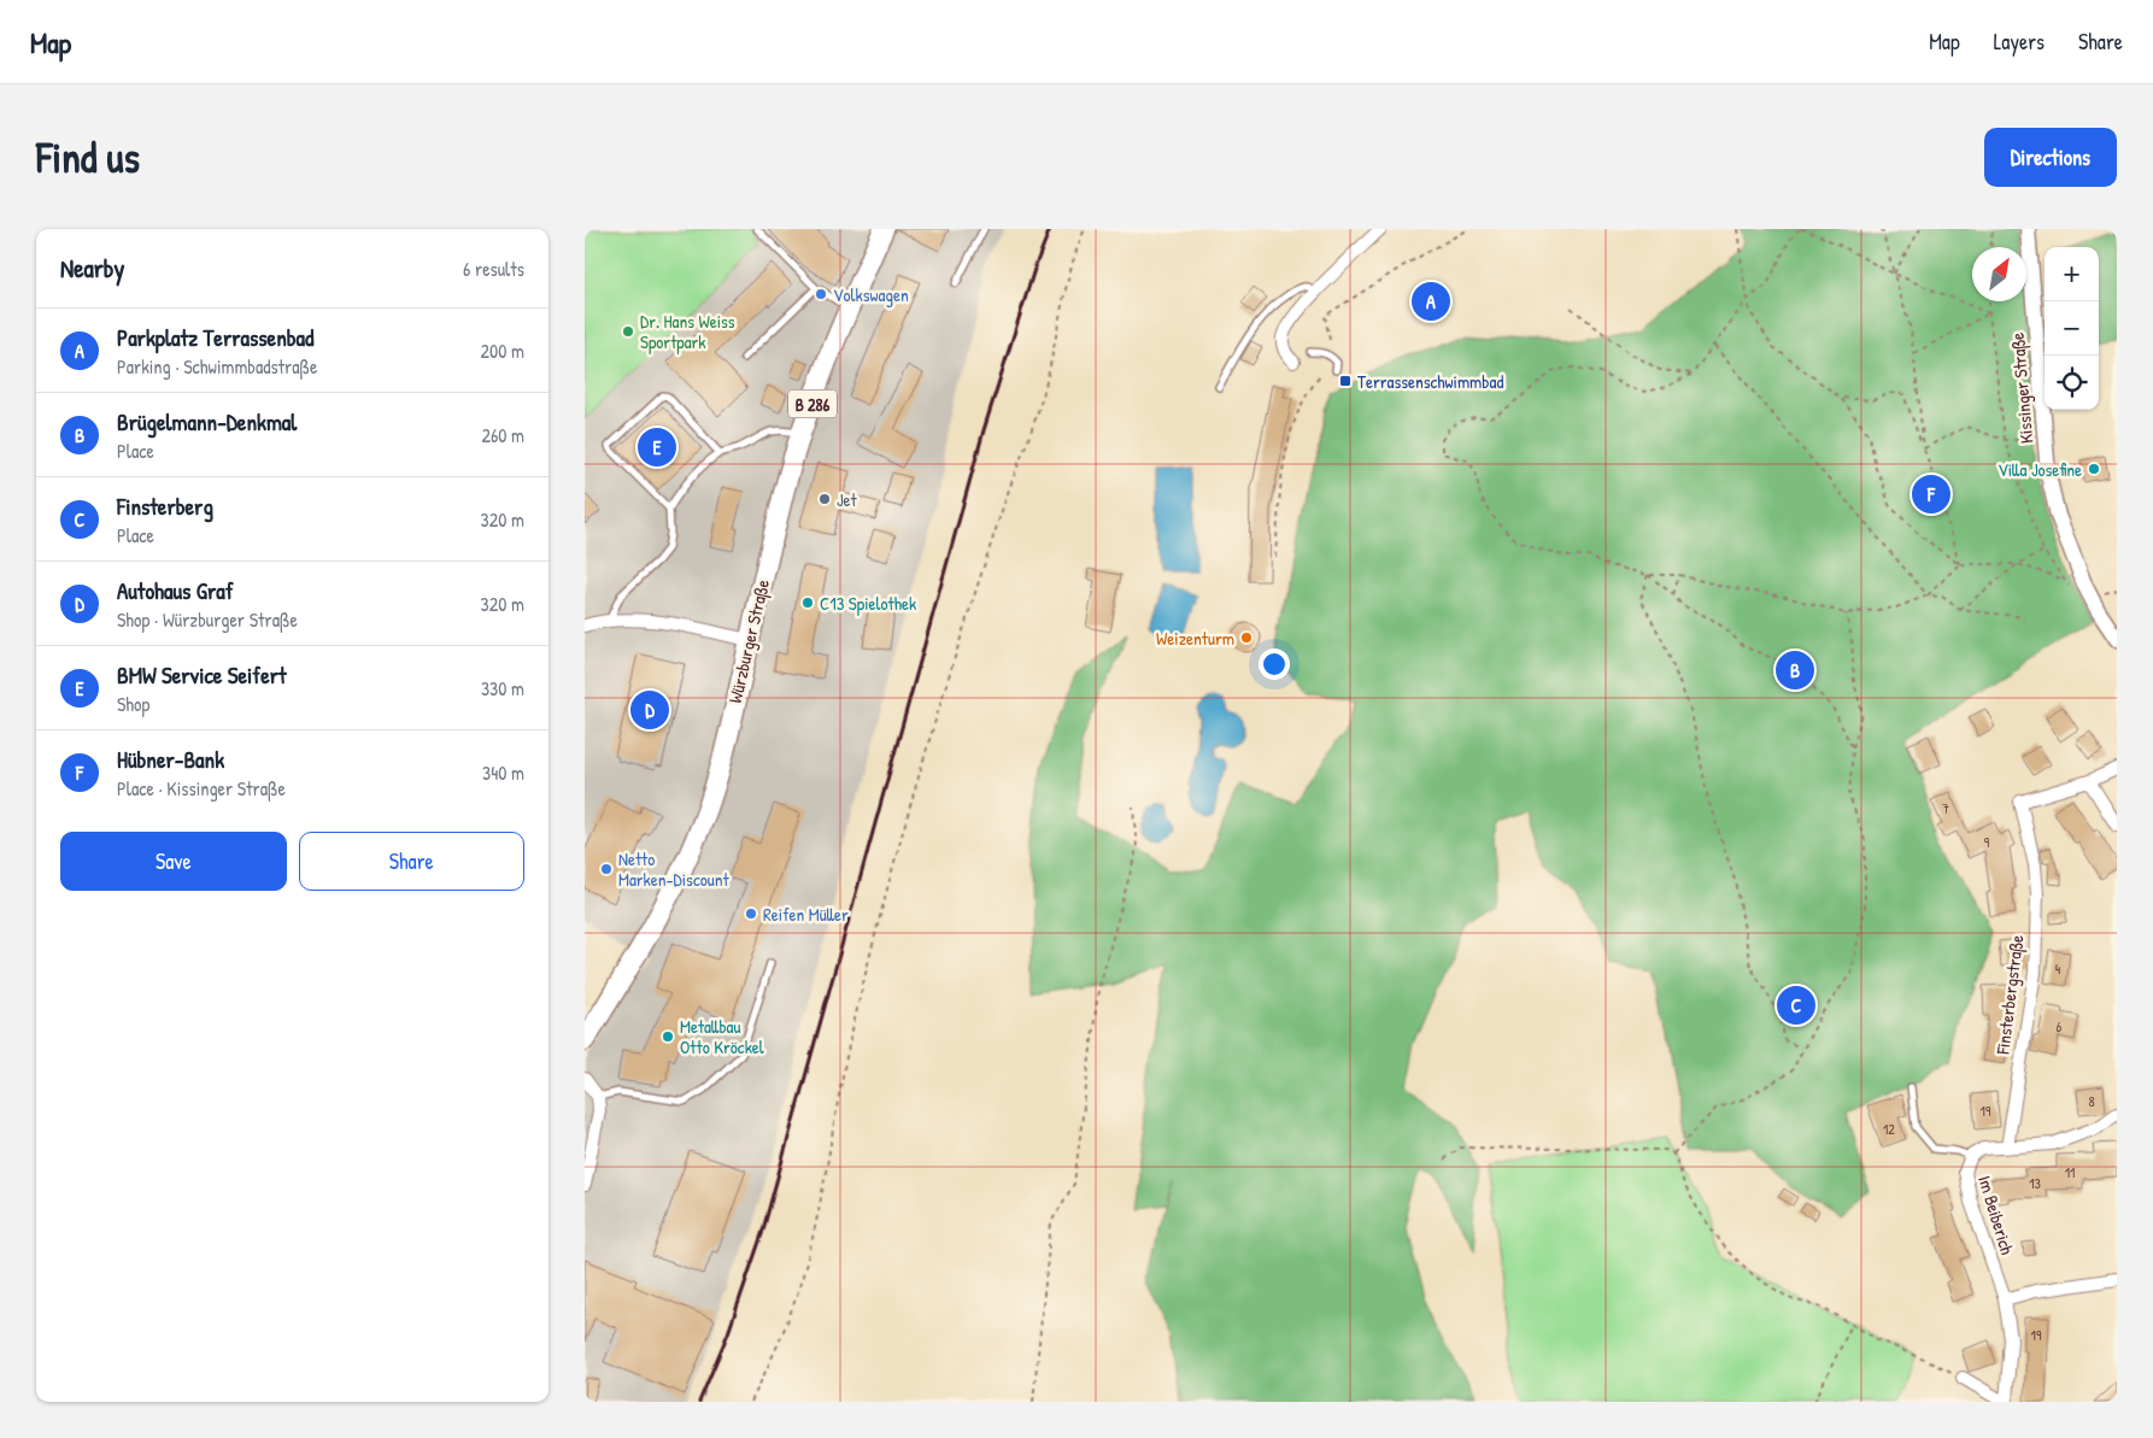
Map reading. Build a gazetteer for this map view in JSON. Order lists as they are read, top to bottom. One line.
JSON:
{"streets":{"main road":["B 286","Würzburger Straße"],"street":["Kissinger Straße","Finsterbergstraße","Im Beiberich"]},"crossings":[["Finsterbergstraße","Im Beiberich"]],"places":{"other":["Volkswagen","Dr. Hans Weiss Sportpark","Villa Josefine","Jet","C13 Spielothek","Weizenturm","Netto Marken-Discount","Reifen Müller","Metallbau Otto Kröckel"],"transit":["Terrassenschwimmbad"]},"house_numbers":["7","9","4","6","8","19","12","11","13","19"],"north":"top right","page":{"header":"Map","nav":["Map","Layers","Share"],"buttons":["Directions",["Save","Share"]],"title":"Find us","heading":["Nearby","6 results"],"map_buttons":["+","−"],"pins":["A","E","F","B","D","C"],"list":[{"mark":"A","name":"Parkplatz Terrassenbad","note":"Parking · Schwimmbadstraße","value":"200 m"},{"mark":"B","name":"Brügelmann-Denkmal","note":"Place","value":"260 m"},{"mark":"C","name":"Finsterberg","note":"Place","value":"320 m"},{"mark":"D","name":"Autohaus Graf","note":"Shop · Würzburger Straße","value":"320 m"},{"mark":"E","name":"BMW Service Seifert","note":"Shop","value":"330 m"},{"mark":"F","name":"Hübner-Bank","note":"Place · Kissinger Straße","value":"340 m"}]}}
